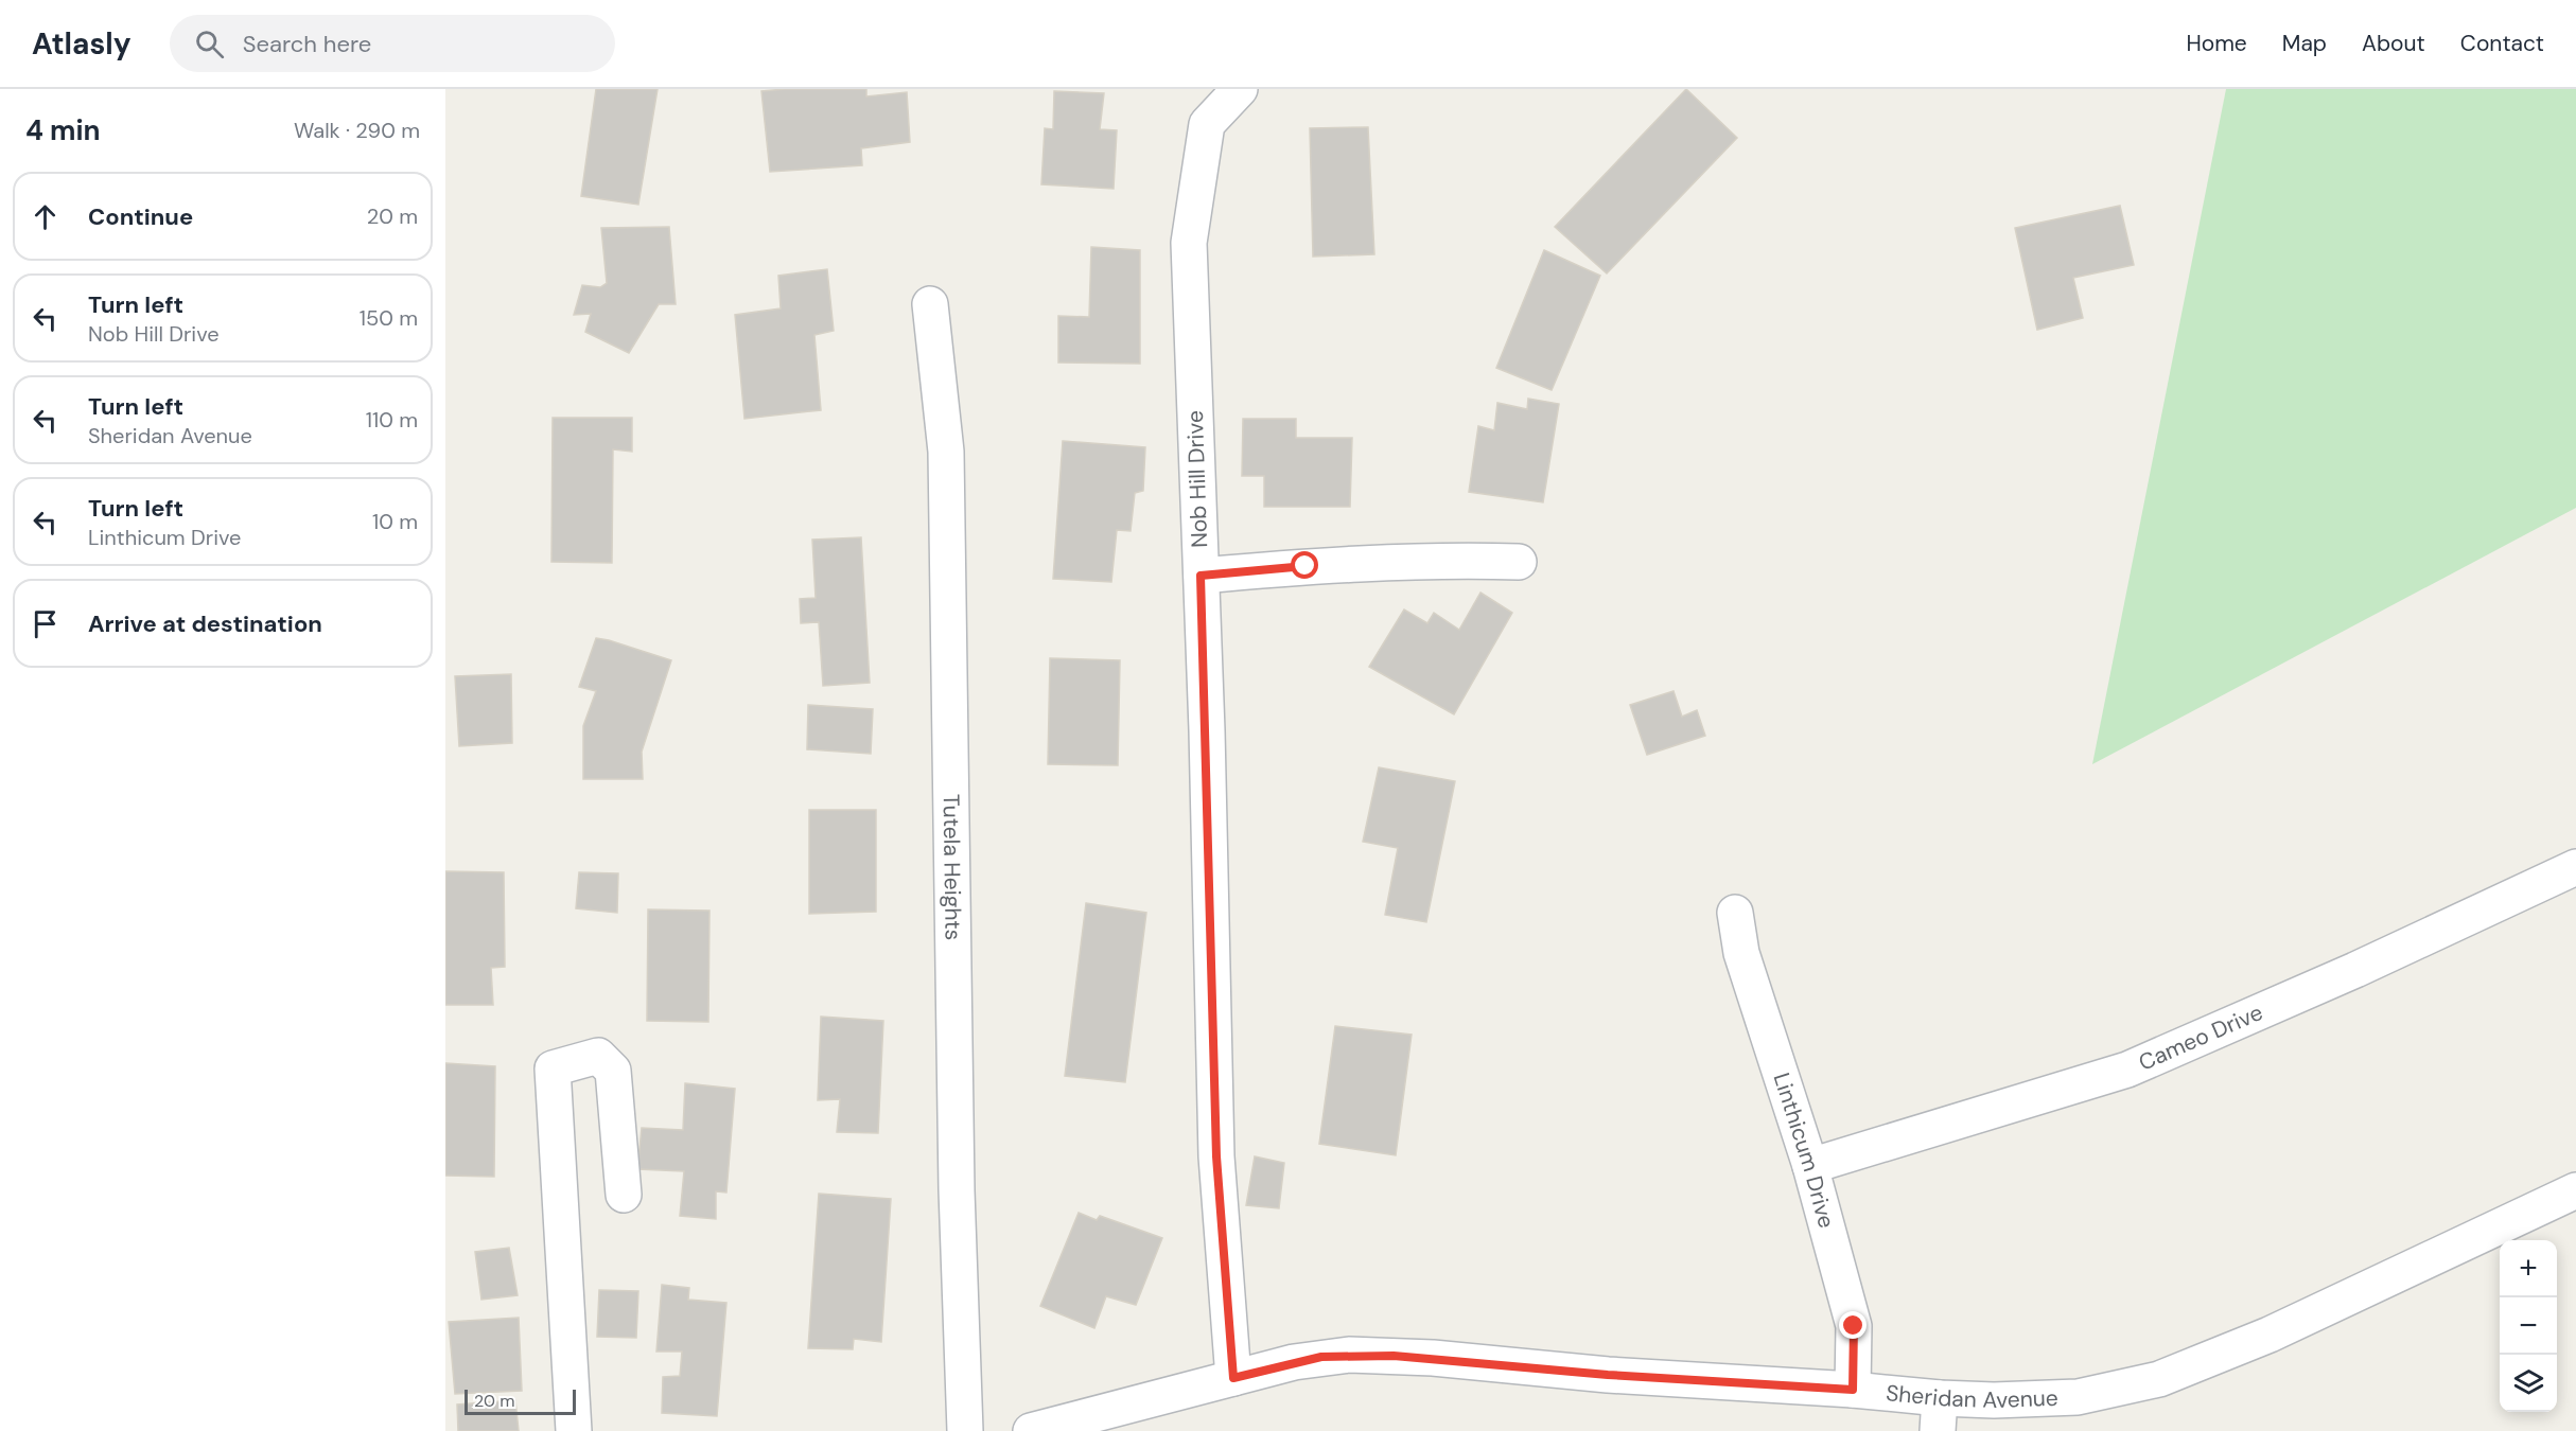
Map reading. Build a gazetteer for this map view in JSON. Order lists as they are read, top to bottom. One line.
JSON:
{"streets":{"street":["Nob Hill Drive","Tutela Heights","Cameo Drive","Linthicum Drive","Sheridan Avenue"]},"crossings":[["Nob Hill Drive","Sheridan Avenue"],["Cameo Drive","Linthicum Drive"],["Linthicum Drive","Sheridan Avenue"]],"scale_bar":"20 m","page":{"header":"Atlasly","search":"Search here","nav":["Home","Map","About","Contact"],"heading":["4 min","Walk · 290 m"],"list":[["Continue","20 m"],["Turn left","Nob Hill Drive","150 m"],["Turn left","Sheridan Avenue","110 m"],["Turn left","Linthicum Drive","10 m"],"Arrive at destination"],"map_buttons":["+","−"],"scale":"20 m"}}
